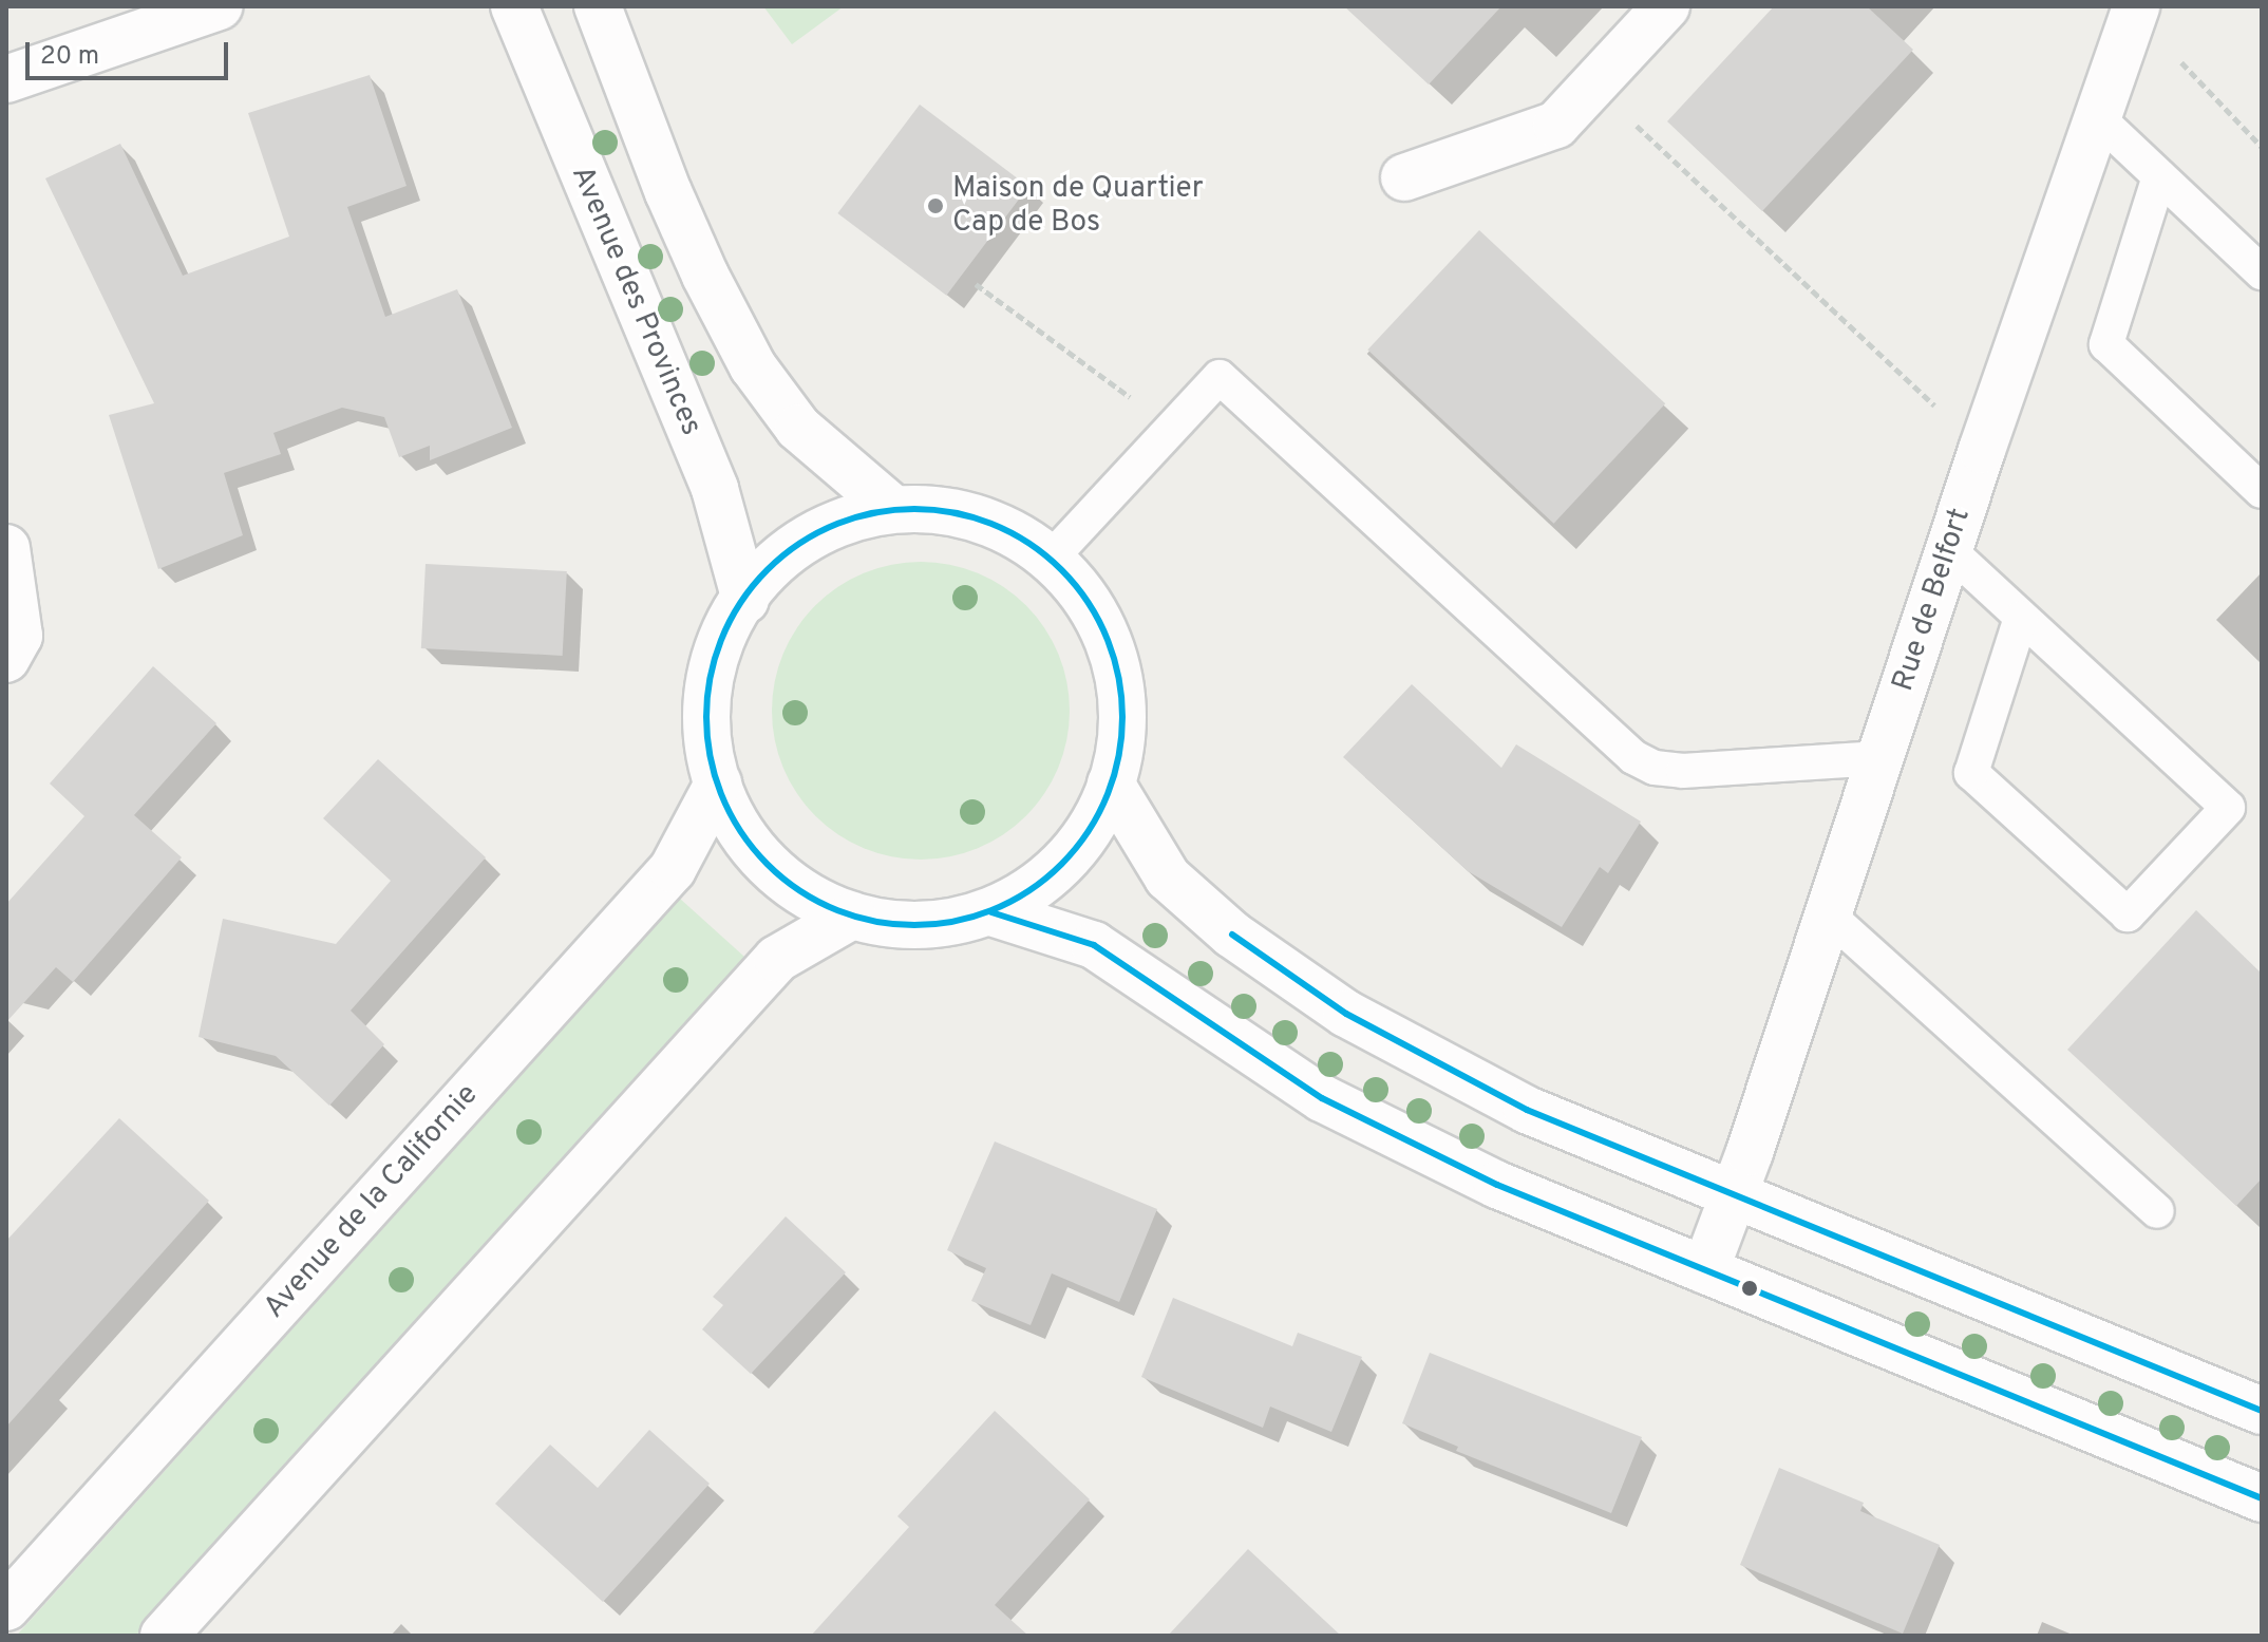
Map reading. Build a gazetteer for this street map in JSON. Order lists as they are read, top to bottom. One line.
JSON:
{"streets":{"street":["Avenue des Provinces","Rue de Belfort","Avenue de la Californie"]},"places":["Maison de Quartier Cap de Bos"],"scale_bar":"20 m"}
